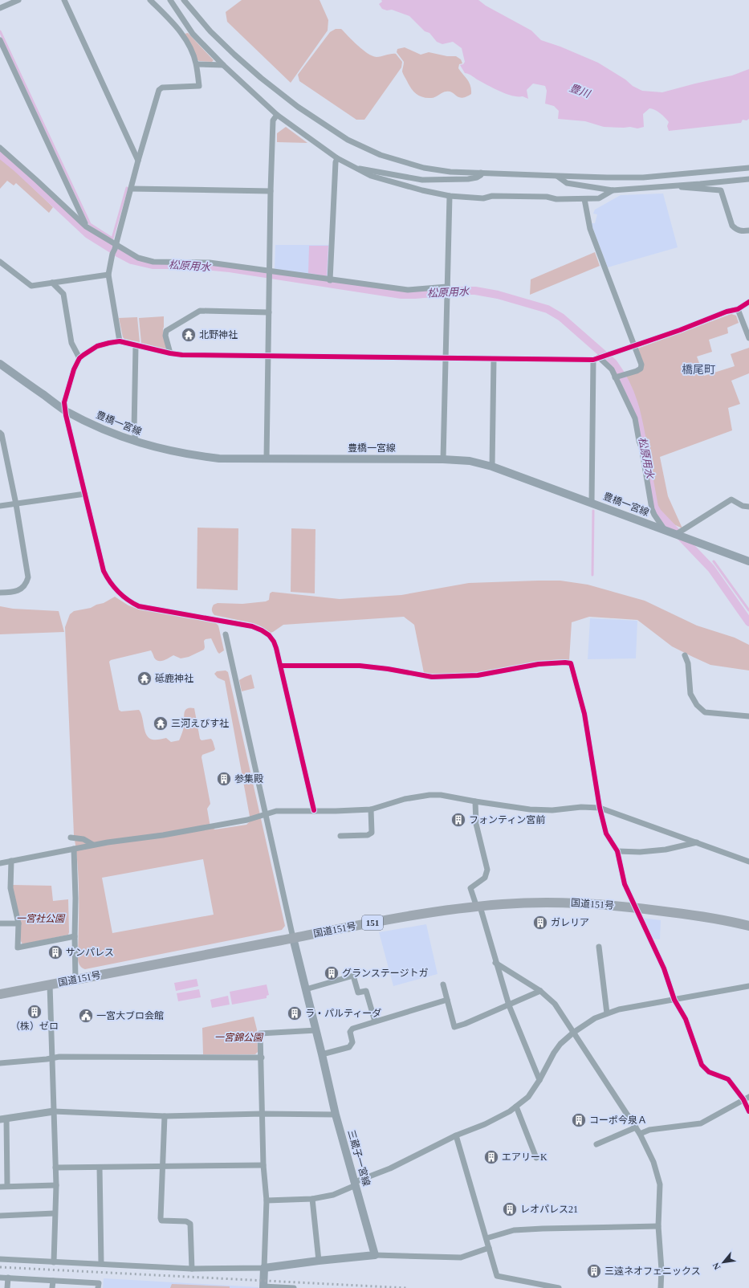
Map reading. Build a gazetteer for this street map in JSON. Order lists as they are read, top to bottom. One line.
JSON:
{"streets":{"highway":["国道151号","151"],"main road":["豊橋一宮線","三蔵子一宮線"]},"crossings":[["国道151号","三蔵子一宮線"]],"districts":["橋尾町"],"water":["豊川","松原用水"],"parks":["一宮社公園","一宮錦公園"],"places":{"temple":["北野神社","砥鹿神社","三河えびす社"],"building":["参集殿","フォンティン宮前","ガレリア","サンパレス","グランステージトガ","（株）ゼロ","ラ・パルティーダ","コーポ今泉Ａ","エアリーK","レオパレス21","三遠ネオフェニックス"],"public building":["一宮大ブロ会館"]},"north":"bottom left"}
